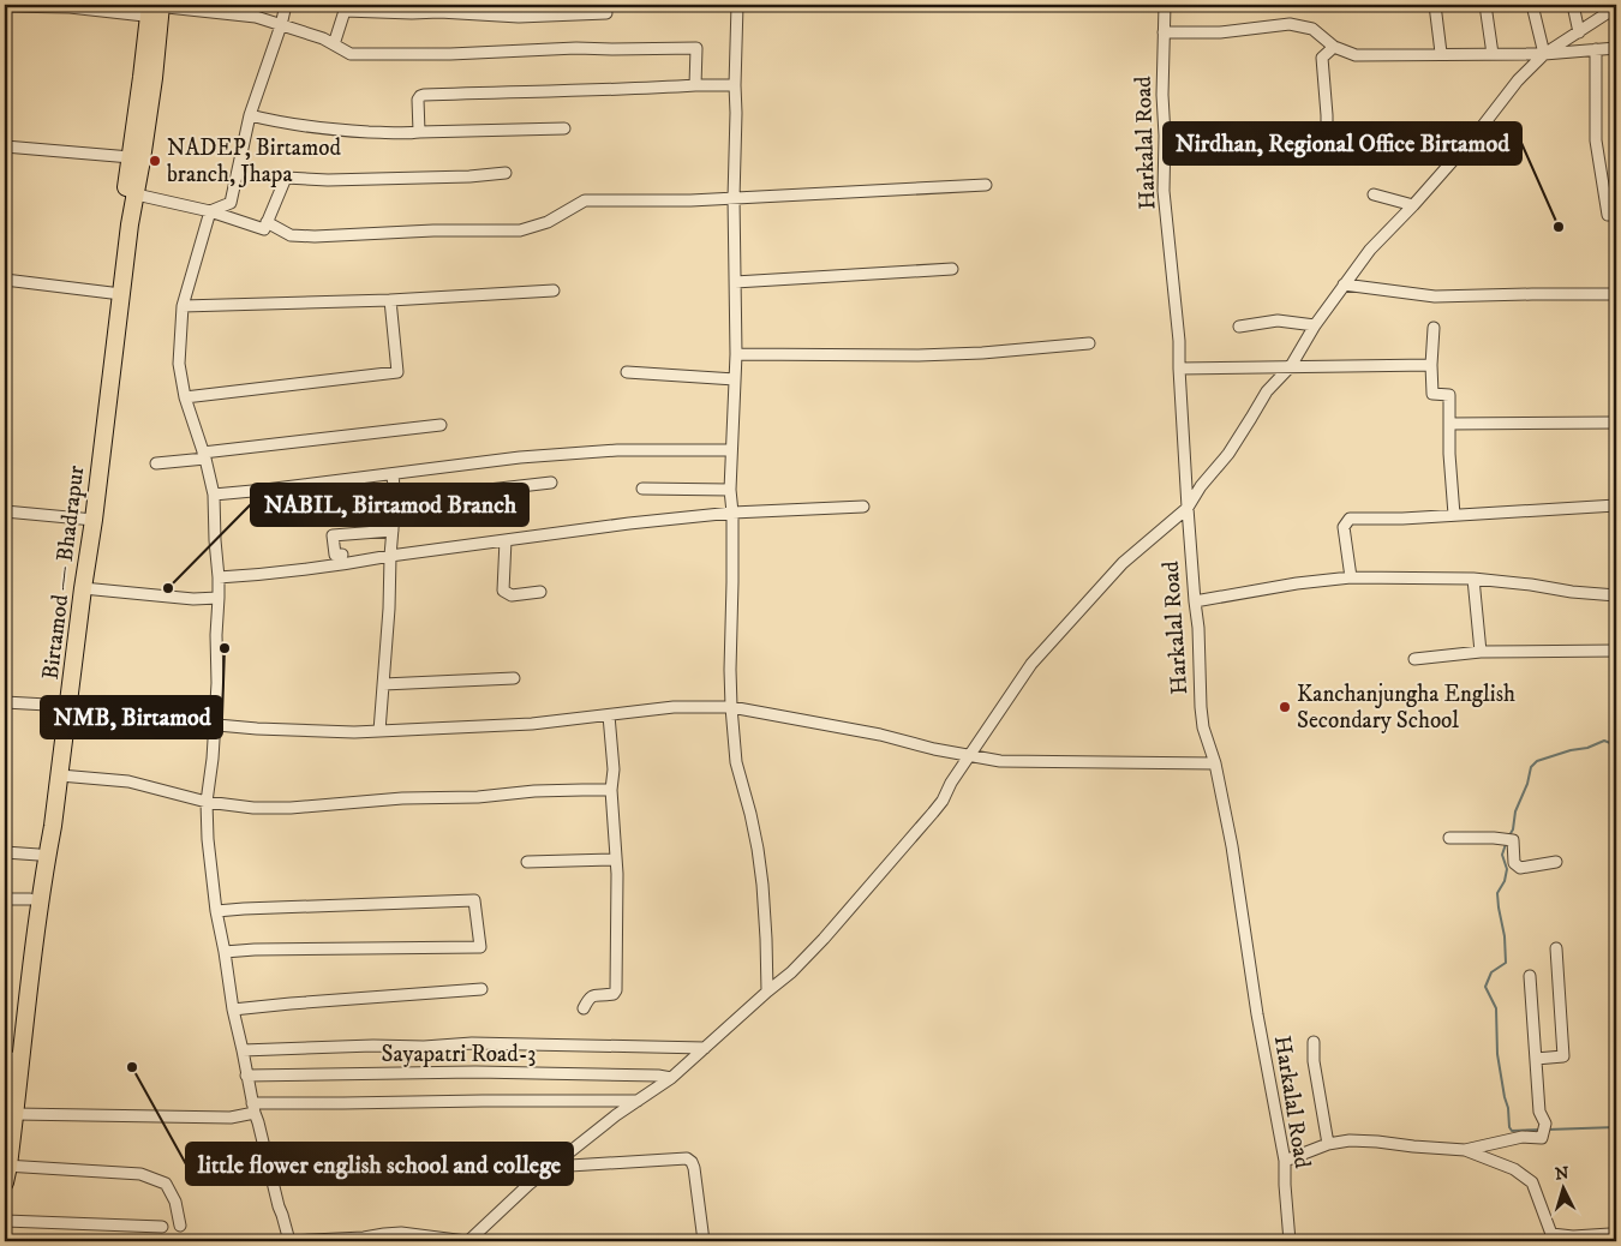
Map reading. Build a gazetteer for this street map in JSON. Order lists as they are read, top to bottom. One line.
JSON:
{"streets":{"main road":["Birtamod — Bhadrapur"],"street":["Harkalal Road","Sayapatri Road-3"]},"places":["NADEP, Birtamod branch, Jhapa","Nirdhan, Regional Office Birtamod","NABIL, Birtamod Branch","NMB, Birtamod","Kanchanjungha English Secondary School","little flower english school and college"],"north":"top"}
